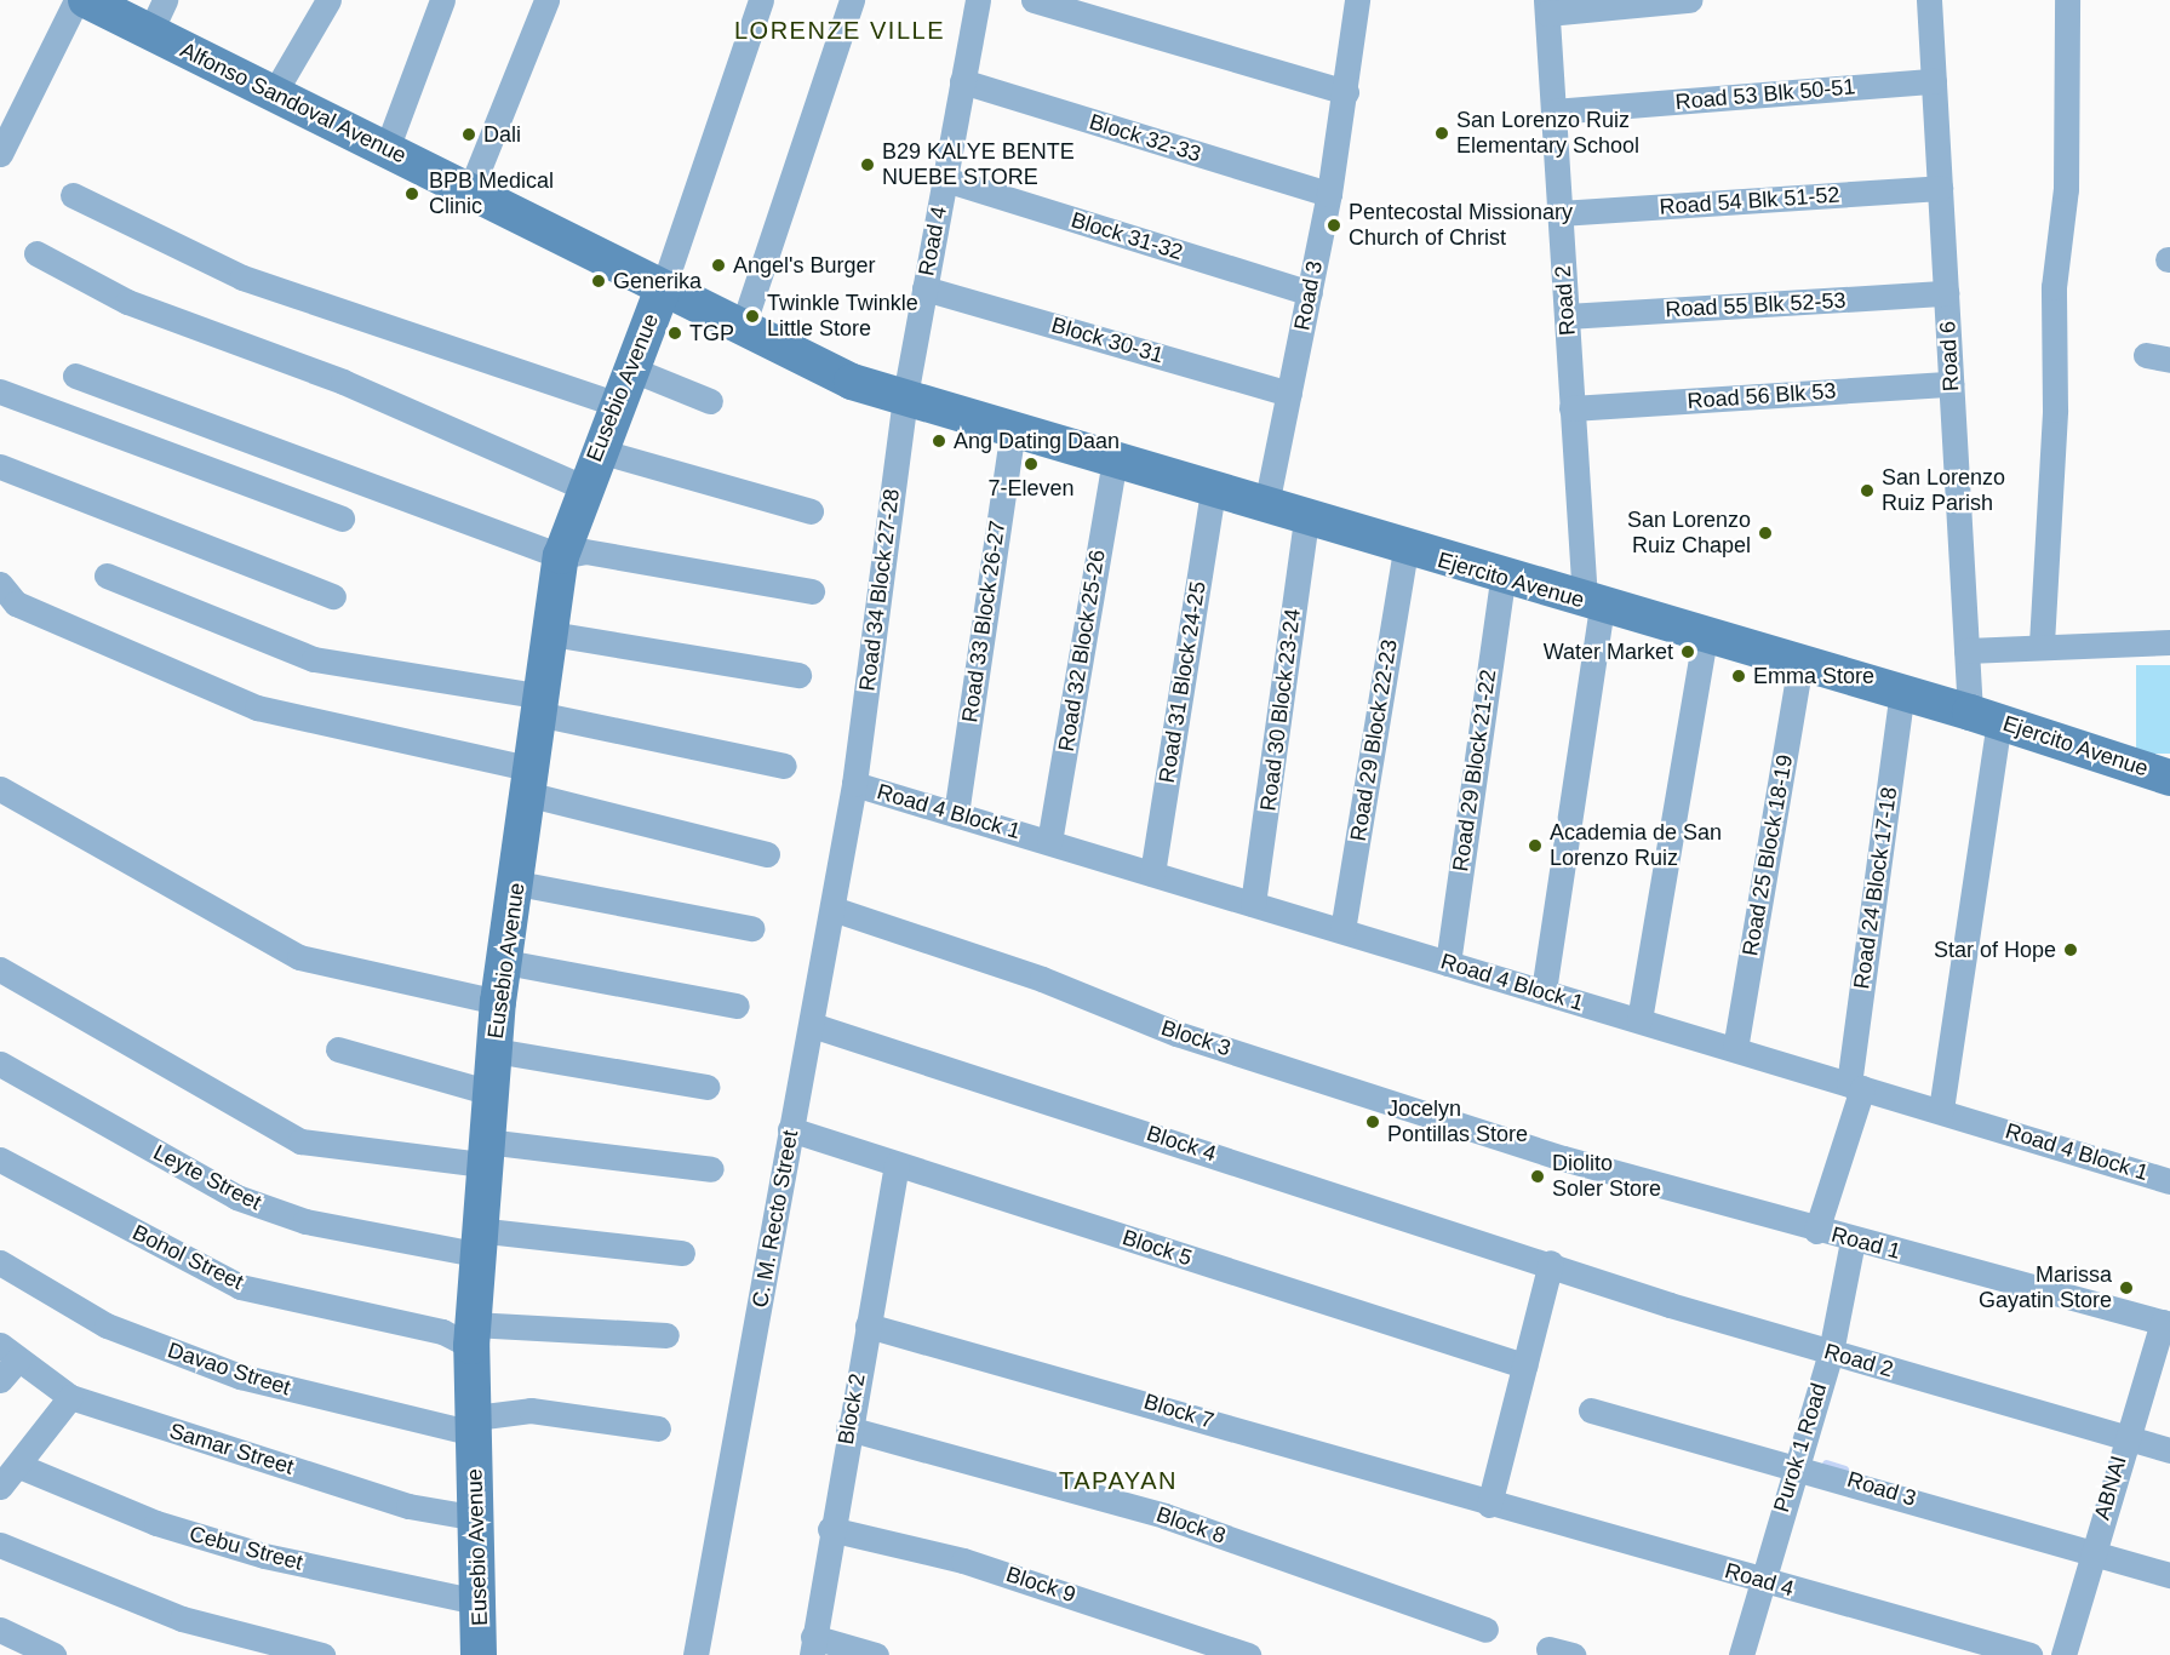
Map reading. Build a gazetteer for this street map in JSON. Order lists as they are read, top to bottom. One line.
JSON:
{"streets":{"main road":["Alfonso Sandoval Avenue","Eusebio Avenue","Ejercito Avenue"],"street":["Road 53 Blk 50-51","Block 32-33","Road 54 Blk 51-52","Block 31-32","Road 4","Road 3","Road 2","Road 55 Blk 52-53","Block 30-31","Road 6","Road 56 Blk 53","Road 34 Block 27-28","Road 33 Block 26-27","Road 32 Block 25-26","Road 31 Block 24-25","Road 30 Block 23-24","Road 29 Block 22-23","Road 29 Block 21-22","Road 4 Block 1","Road 25 Block 18-19","Road 24 Block 17-18","Block 3","Block 4","Leyte Street","C. M. Recto Street","Road 1","Block 5","Bohol Street","Davao Street","Block 2","Block 7","Purok 1 Road","Samar Street","ABNAI","Block 8","Cebu Street","Block 9"]},"crossings":[["Road 53 Blk 50-51","Road 2"],["Road 53 Blk 50-51","Road 6"],["Alfonso Sandoval Avenue","Eusebio Avenue"],["Alfonso Sandoval Avenue","Ejercito Avenue"],["Block 32-33","Road 4"],["Block 32-33","Road 3"],["Road 54 Blk 51-52","Road 2"],["Road 54 Blk 51-52","Road 6"],["Block 31-32","Road 4"],["Block 31-32","Road 3"],["Road 4","Block 30-31"],["Road 4","Ejercito Avenue"],["Road 4","Road 34 Block 27-28"],["Road 4","Block 7"],["Road 4","Purok 1 Road"],["Road 3","Block 30-31"],["Road 3","Ejercito Avenue"],["Road 3","Purok 1 Road"],["Road 3","ABNAI"],["Road 2","Road 55 Blk 52-53"],["Road 2","Road 56 Blk 53"],["Road 2","Ejercito Avenue"],["Road 2","Road 4 Block 1"],["Road 2","Block 4"],["Road 2","Purok 1 Road"],["Road 2","ABNAI"],["Road 55 Blk 52-53","Road 6"],["Road 6","Road 56 Blk 53"],["Road 6","Ejercito Avenue"],["Road 6","Road 4 Block 1"],["Eusebio Avenue","Leyte Street"],["Eusebio Avenue","Bohol Street"],["Eusebio Avenue","Davao Street"],["Eusebio Avenue","Samar Street"],["Eusebio Avenue","Cebu Street"],["Ejercito Avenue","Road 34 Block 27-28"],["Ejercito Avenue","Road 33 Block 26-27"],["Ejercito Avenue","Road 32 Block 25-26"],["Ejercito Avenue","Road 31 Block 24-25"],["Ejercito Avenue","Road 30 Block 23-24"],["Ejercito Avenue","Road 29 Block 22-23"],["Ejercito Avenue","Road 29 Block 21-22"],["Ejercito Avenue","Road 25 Block 18-19"],["Ejercito Avenue","Road 24 Block 17-18"],["Road 34 Block 27-28","Road 4 Block 1"],["Road 34 Block 27-28","C. M. Recto Street"],["Road 33 Block 26-27","Road 4 Block 1"],["Road 32 Block 25-26","Road 4 Block 1"],["Road 31 Block 24-25","Road 4 Block 1"],["Road 30 Block 23-24","Road 4 Block 1"],["Road 29 Block 22-23","Road 4 Block 1"],["Road 29 Block 21-22","Road 4 Block 1"],["Road 4 Block 1","Road 25 Block 18-19"],["Road 4 Block 1","Road 24 Block 17-18"],["Road 4 Block 1","C. M. Recto Street"],["Block 3","C. M. Recto Street"],["Block 3","Road 1"],["Block 4","C. M. Recto Street"],["C. M. Recto Street","Block 5"],["Road 1","Purok 1 Road"],["Road 1","ABNAI"],["Block 5","Block 2"],["Block 2","Block 7"],["Block 2","Block 8"],["Block 2","Block 9"]],"districts":["LORENZE VILLE","TAPAYAN"],"places":["San Lorenzo Ruiz Elementary School","Dali","B29 KALYE BENTE NUEBE STORE","BPB Medical Clinic","Pentecostal Missionary Church of Christ","Angel's Burger","Generika","Twinkle Twinkle Little Store","TGP","Ang Dating Daan","7-Eleven","San Lorenzo Ruiz Parish","San Lorenzo Ruiz Chapel","Water Market","Emma Store","Academia de San Lorenzo Ruiz","Star of Hope","Jocelyn Pontillas Store","Diolito Soler Store","Marissa Gayatin Store"]}
